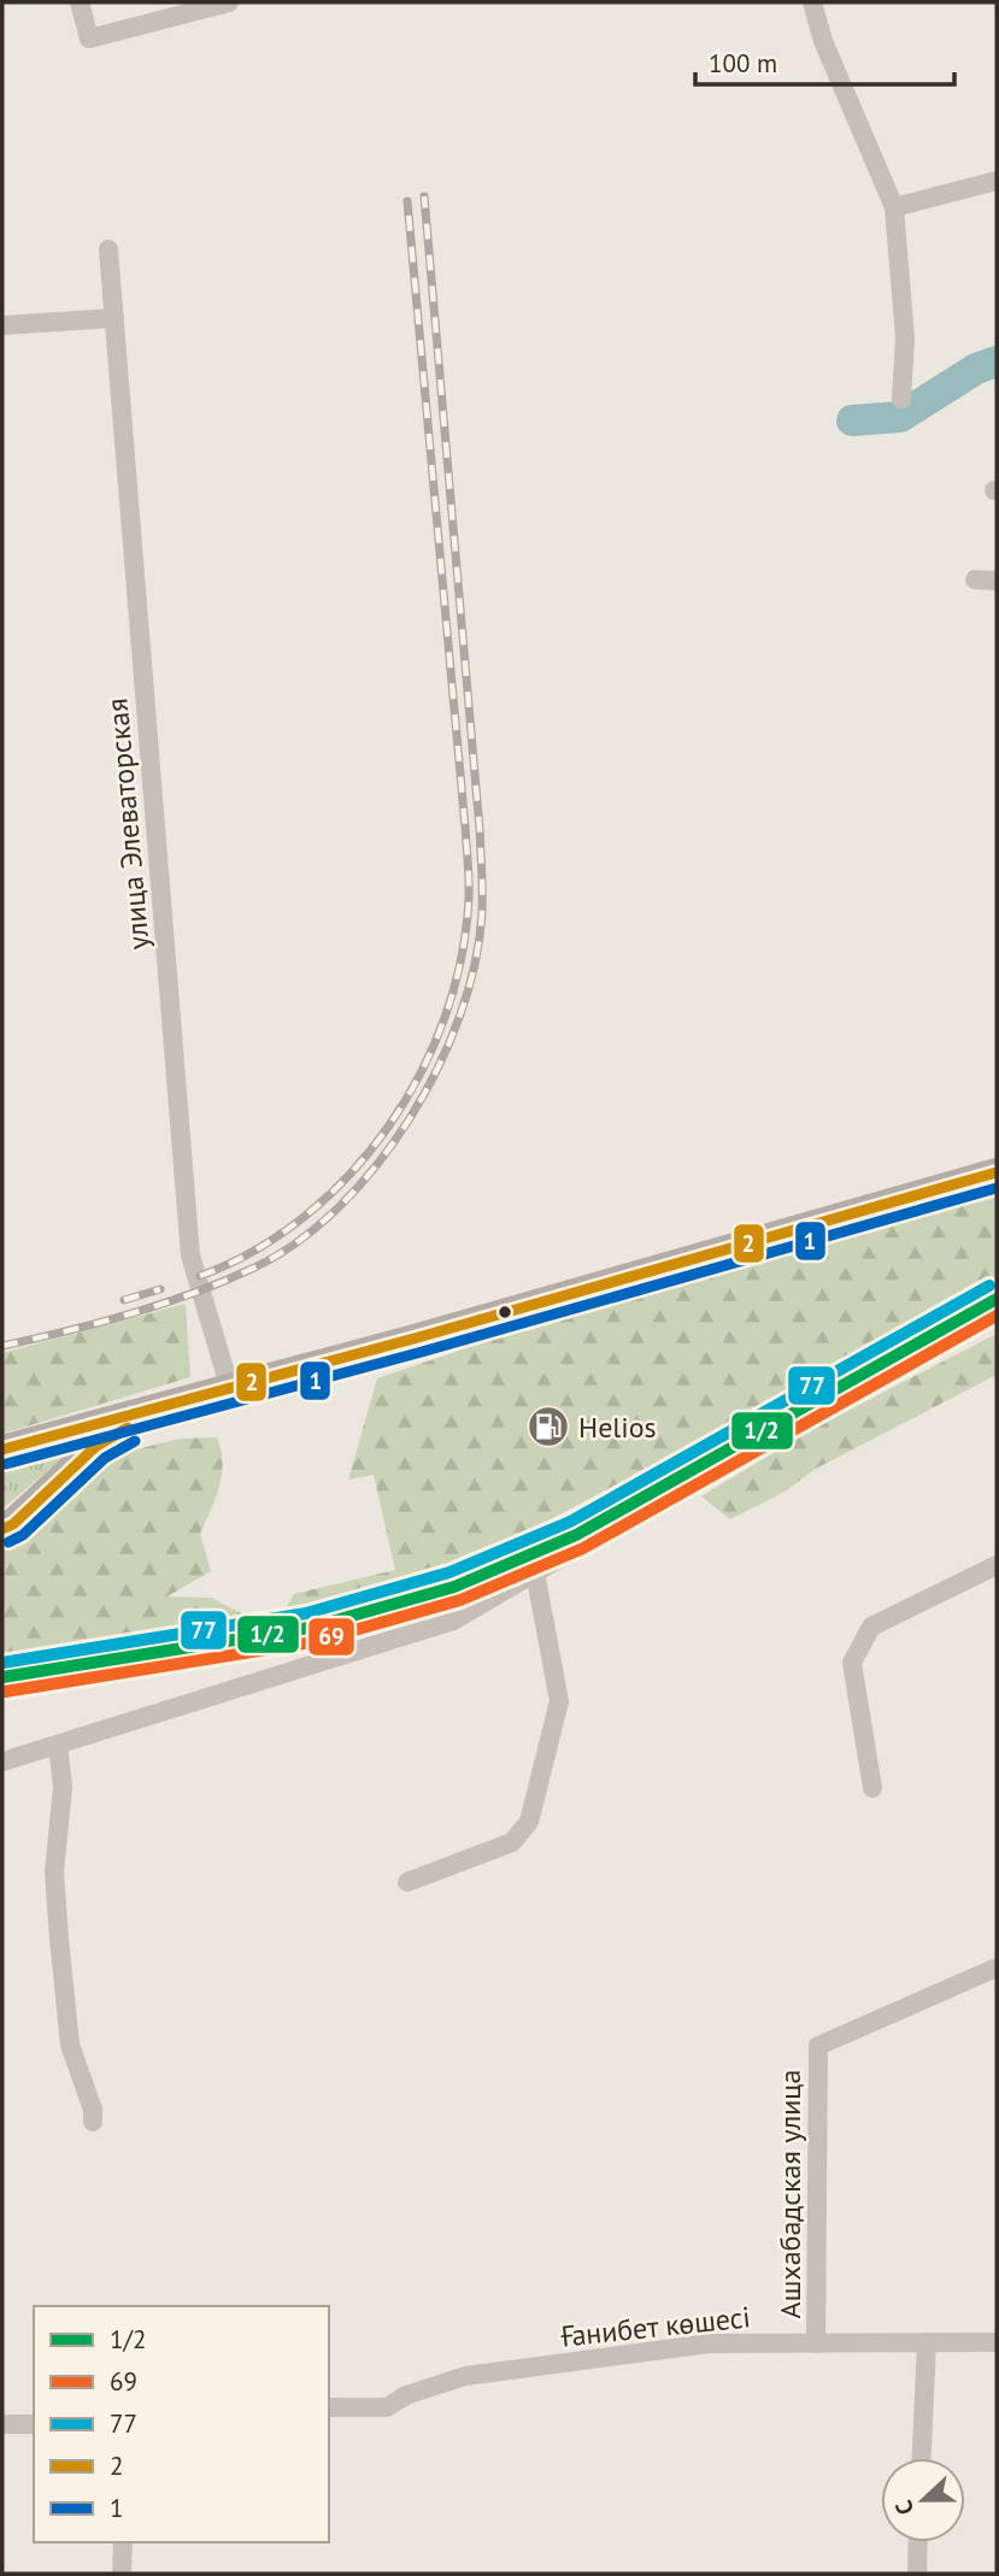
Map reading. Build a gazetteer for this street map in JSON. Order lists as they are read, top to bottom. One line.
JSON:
{"streets":{"street":["улица Элеваторская","Ашхабадская улица","Ғанибет көшесі"]},"crossings":[["Ашхабадская улица","Ғанибет көшесі"]],"places":{"fuel station":["Helios"]},"lines":["transit line 2","transit line 1","transit line 77","transit line 1/2","transit line 69"],"legend":["1/2","69","77","2","1"],"scale_bar":"100 m","north":"left"}
